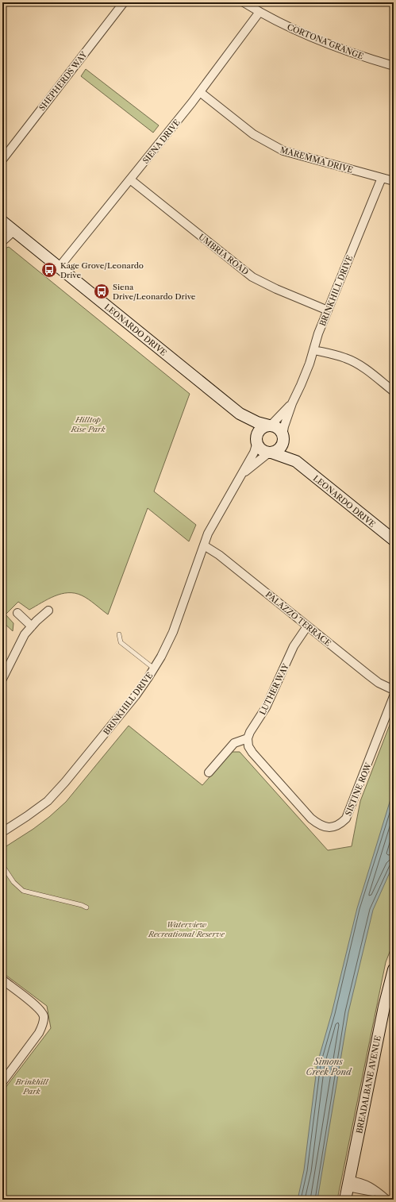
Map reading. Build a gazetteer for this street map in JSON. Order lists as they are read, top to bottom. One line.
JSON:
{"streets":{"street":["CORTONA GRANGE","SHEPHERDS WAY","SIENA DRIVE","MAREMMA DRIVE","UMBRIA ROAD","BRINKHILL DRIVE","LEONARDO DRIVE","PALAZZO TERRACE","LUTHER WAY","SISTINE ROW","BREADALBANE AVENUE"]},"crossings":[["CORTONA GRANGE","SIENA DRIVE"],["SIENA DRIVE","MAREMMA DRIVE"],["SIENA DRIVE","UMBRIA ROAD"],["SIENA DRIVE","LEONARDO DRIVE"],["MAREMMA DRIVE","BRINKHILL DRIVE"],["UMBRIA ROAD","BRINKHILL DRIVE"],["BRINKHILL DRIVE","LEONARDO DRIVE"],["BRINKHILL DRIVE","PALAZZO TERRACE"],["PALAZZO TERRACE","LUTHER WAY"],["LUTHER WAY","SISTINE ROW"]],"water":["Simons Creek Pond"],"parks":["Hilltop Rise Park","Waterview Recreational Reserve","Brinkhill Park"],"places":{"bus stop":["Kage Grove/Leonardo Drive","Siena Drive/Leonardo Drive"]}}
